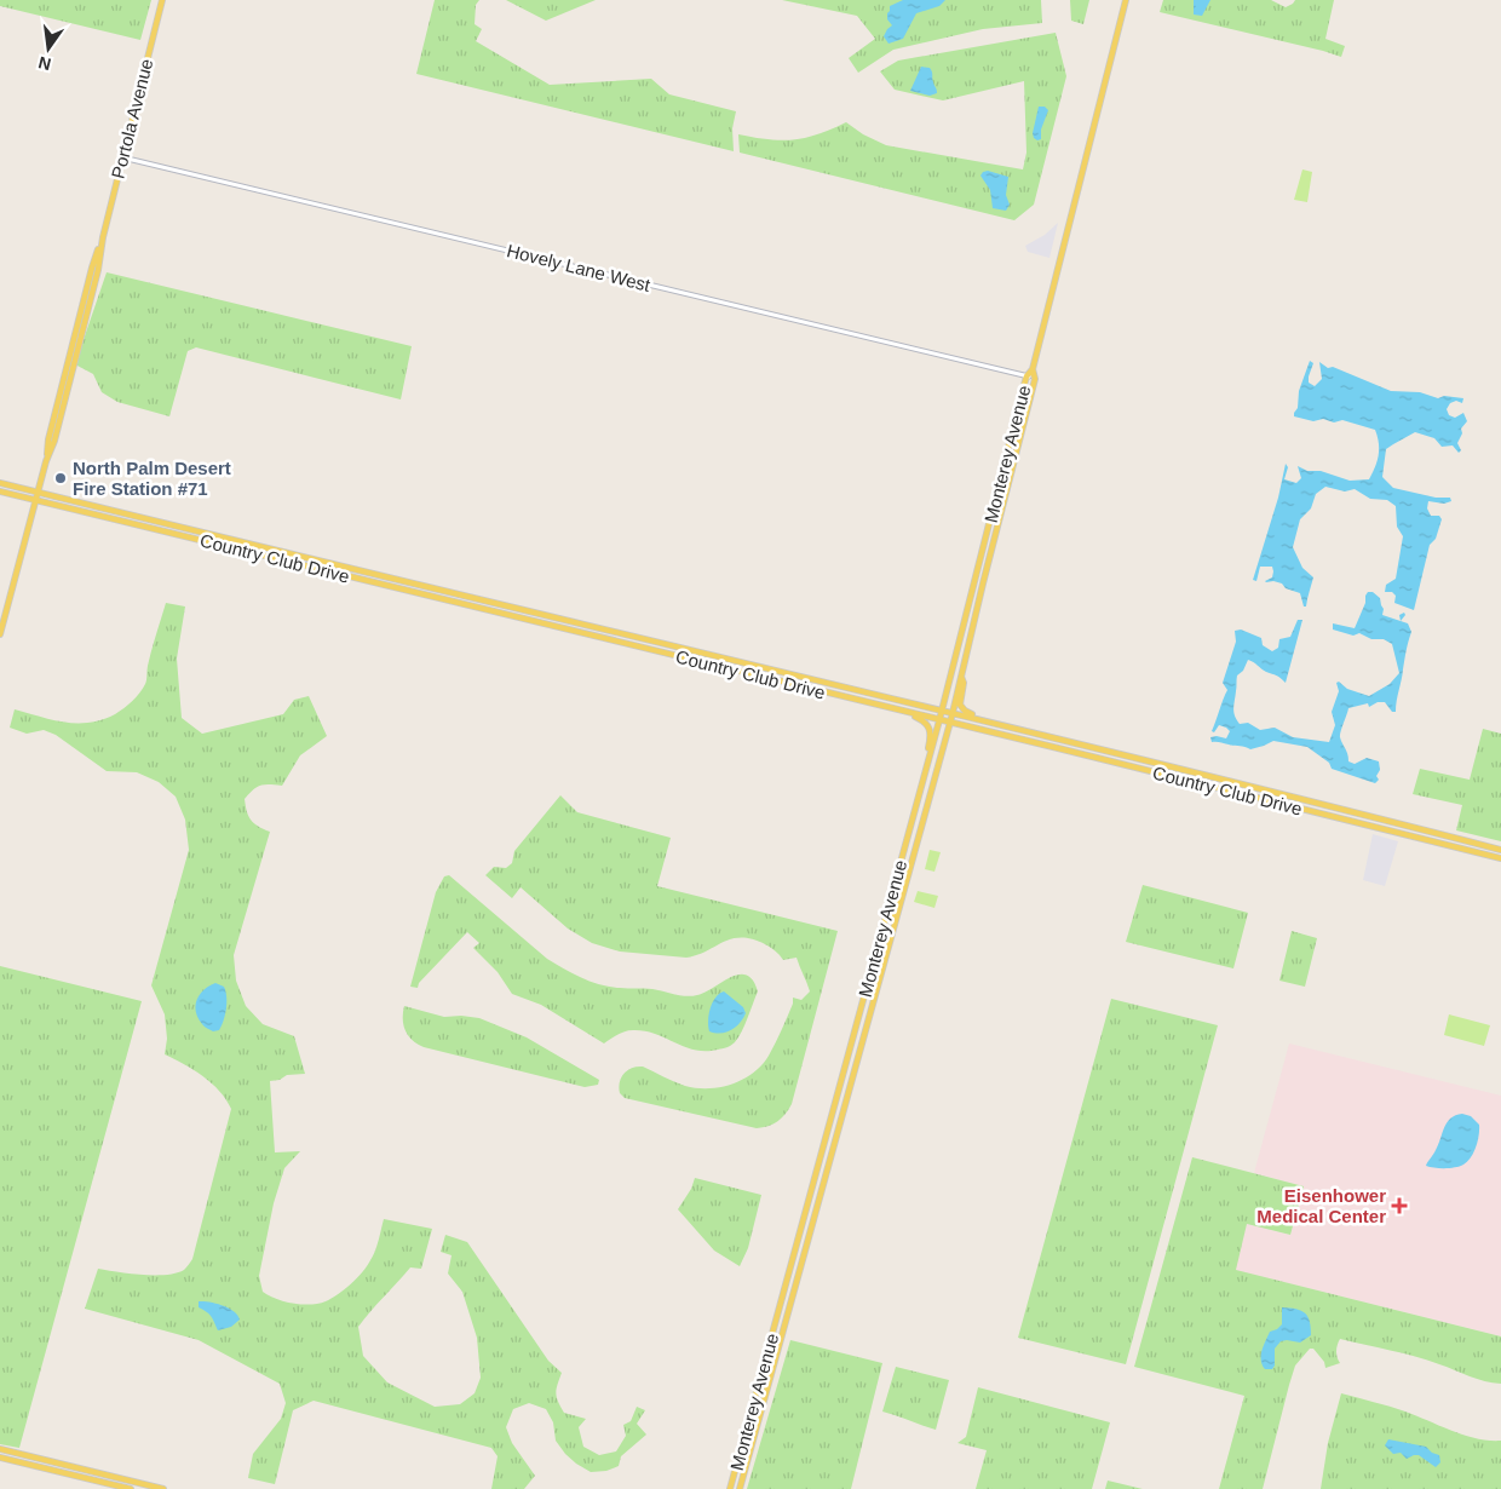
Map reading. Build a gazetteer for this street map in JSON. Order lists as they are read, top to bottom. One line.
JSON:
{"streets":{"main road":["Portola Avenue","Monterey Avenue","Country Club Drive"],"street":["Hovely Lane West"]},"crossings":[["Portola Avenue","Hovely Lane West"],["Portola Avenue","Country Club Drive"],["Hovely Lane West","Monterey Avenue"],["Monterey Avenue","Country Club Drive"]],"places":{"other":["North Palm Desert Fire Station #71"],"health":["Eisenhower Medical Center"]},"north":"bottom"}
